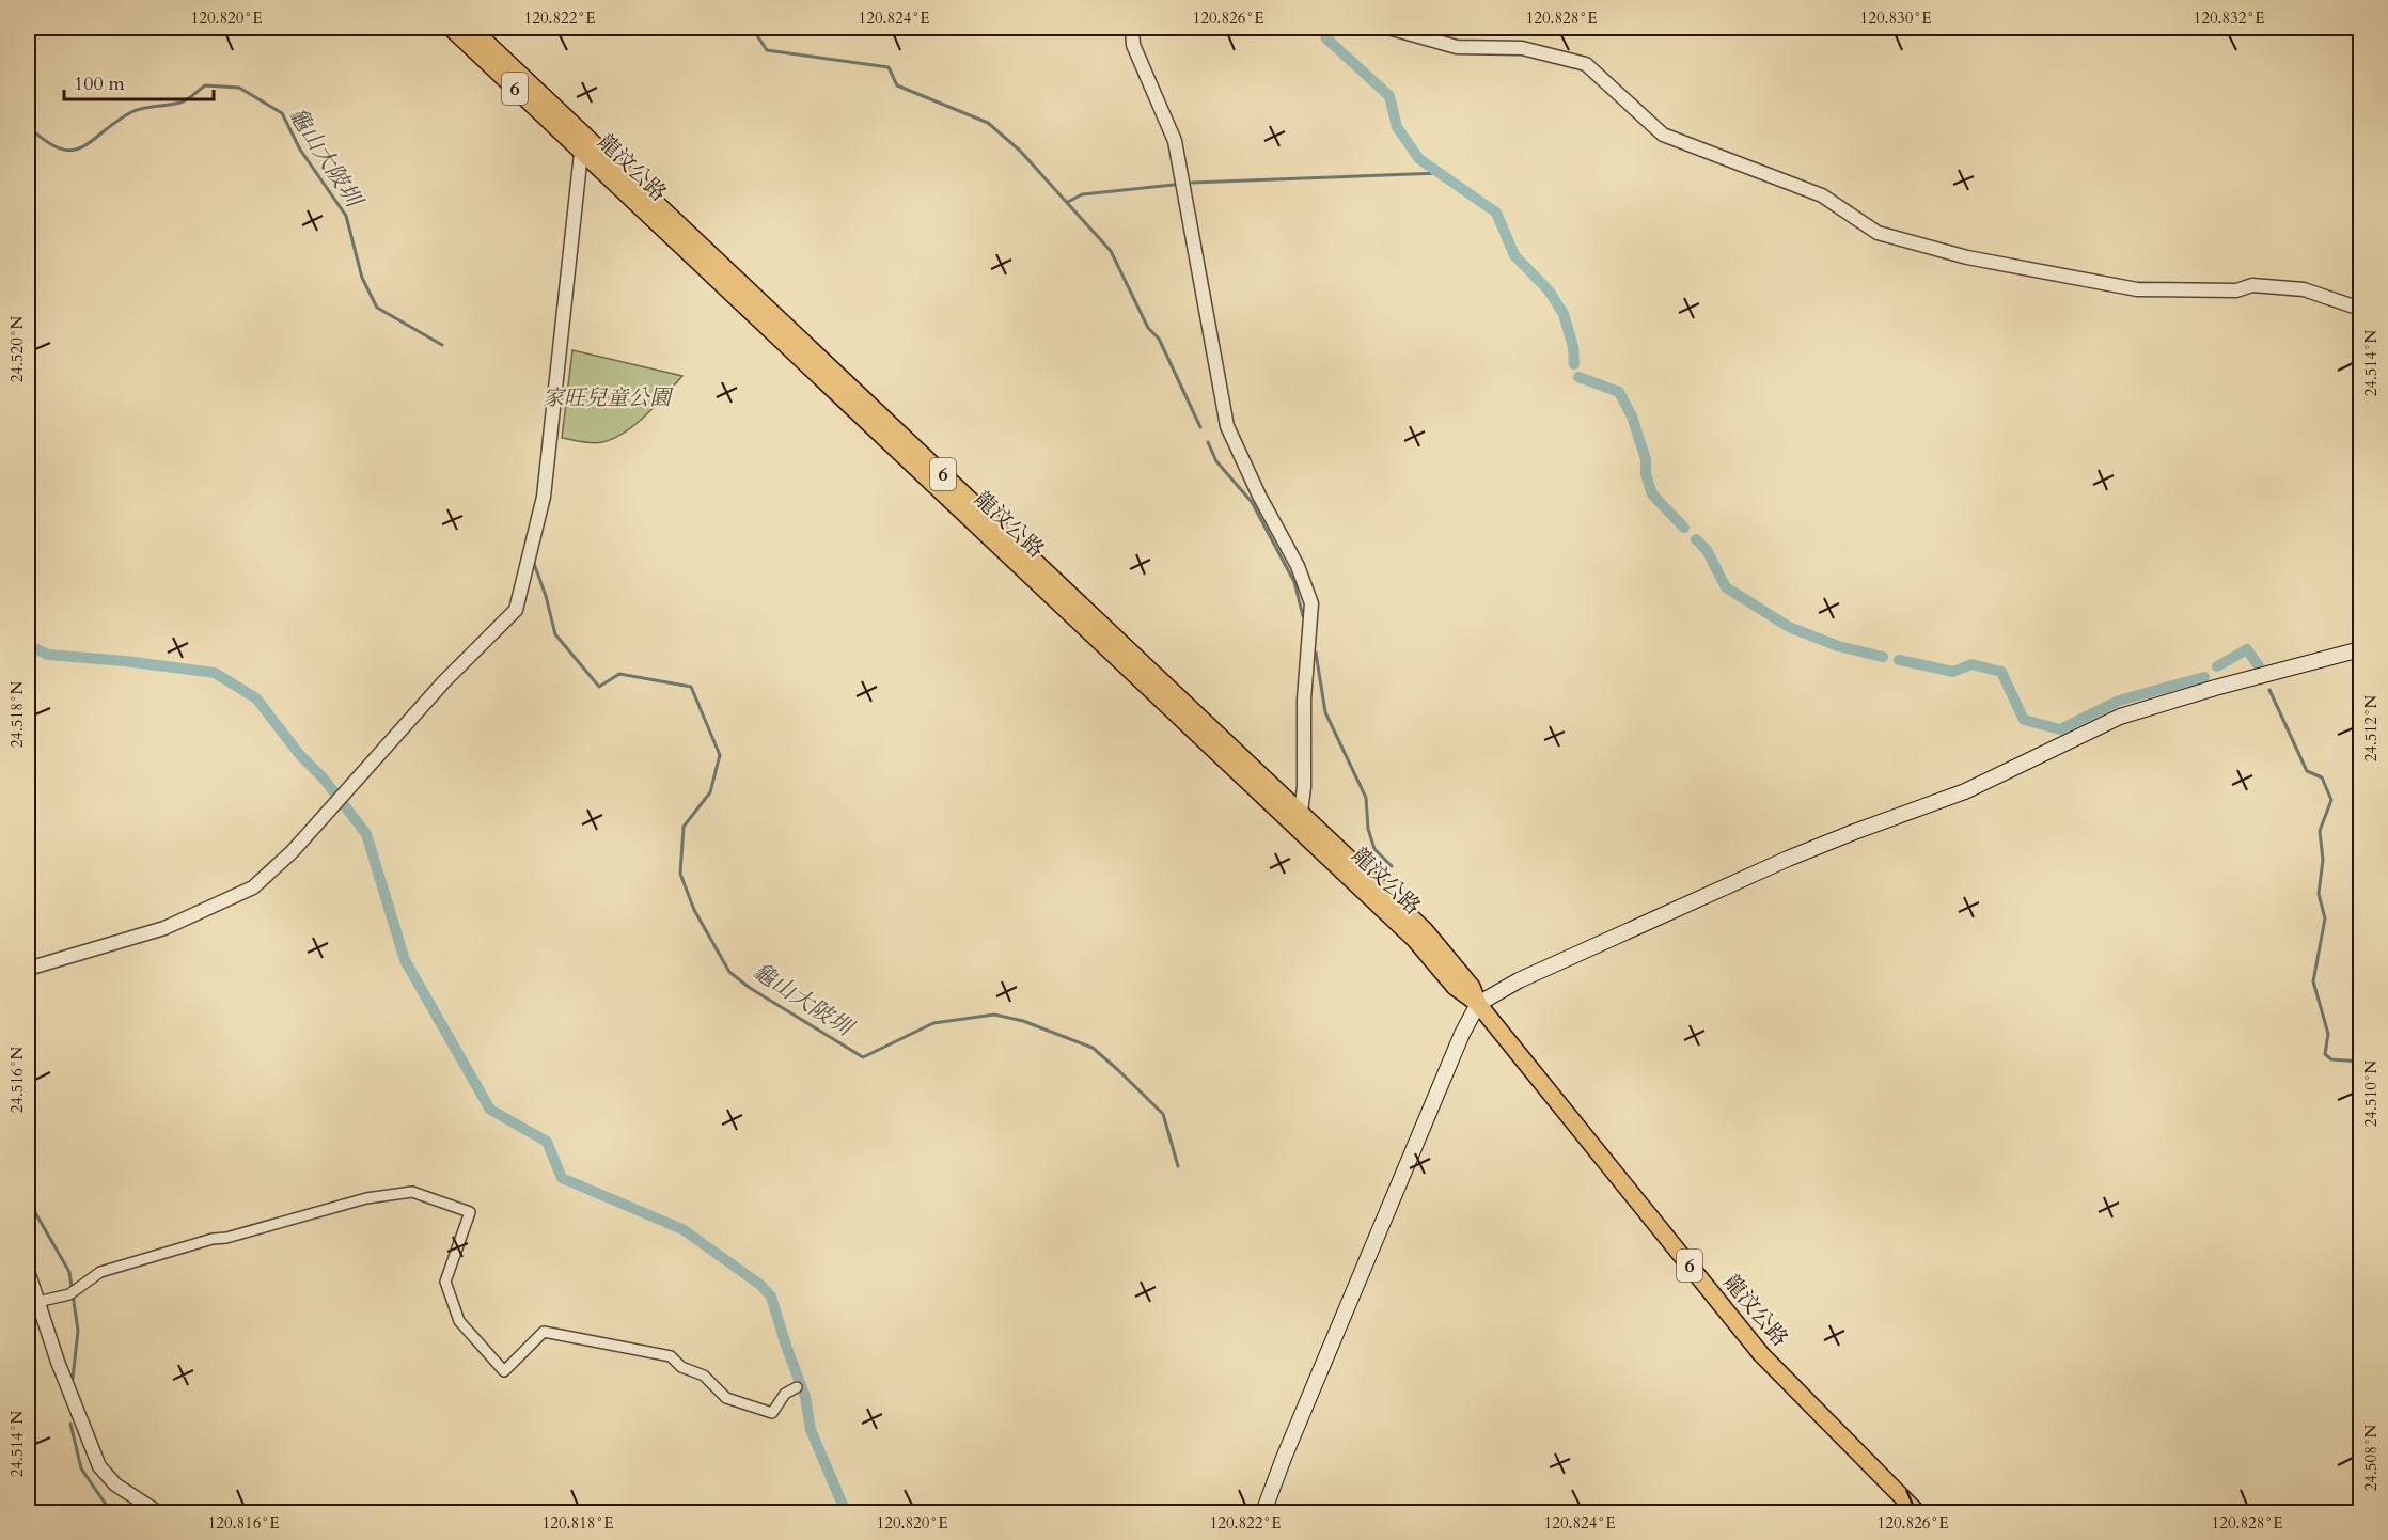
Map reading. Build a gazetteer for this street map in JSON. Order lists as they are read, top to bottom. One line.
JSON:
{"streets":{"main road":["6","龍汶公路"]},"water":["龜山大陂圳"],"parks":["家旺兒童公園"],"scale_bar":"100 m","coordinates":["120.820°E","120.822°E","120.824°E","120.826°E","120.828°E","120.830°E","120.832°E","24.520°N","24.514°N","24.518°N","24.512°N","24.516°N","24.510°N","24.508°N","120.816°E","120.818°E"]}
